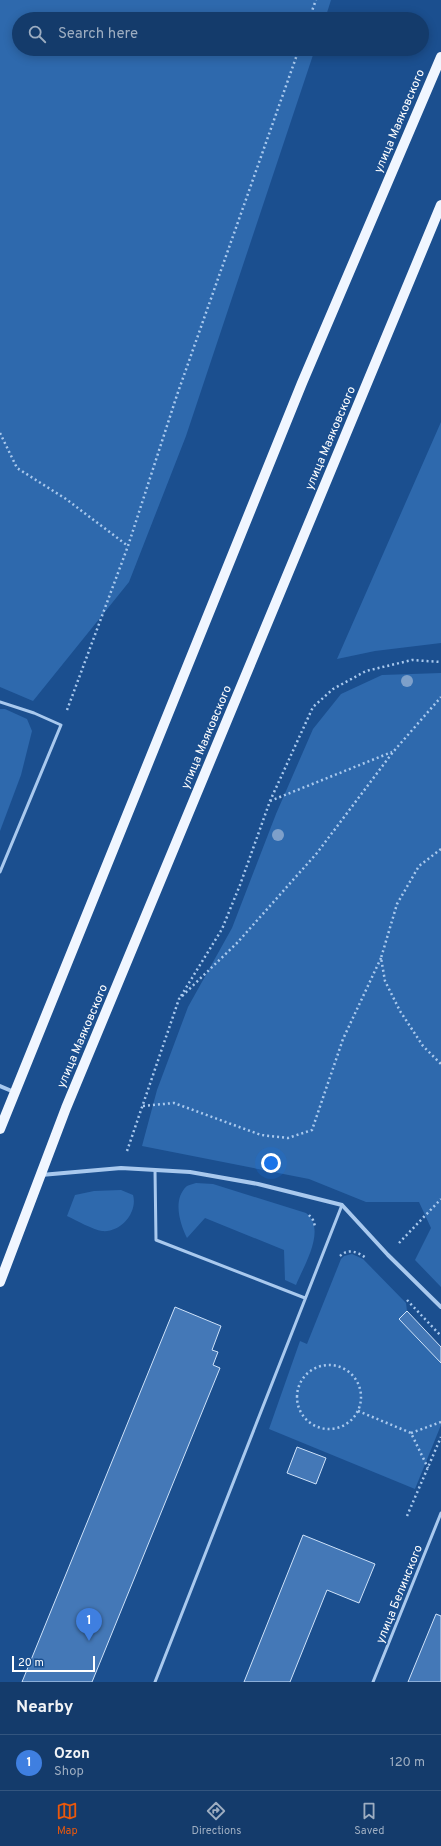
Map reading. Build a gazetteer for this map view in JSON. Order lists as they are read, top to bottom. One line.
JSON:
{"streets":{"main road":["улица Маяковского"],"lane":["улица Белинского"]},"scale_bar":"20 m","page":{"search":"Search here","pins":"1","scale":"20 m","heading":"Nearby","list":[{"mark":"1","name":"Ozon","note":"Shop","value":"120 m"}],"nav":["Map","Directions","Saved"]}}
